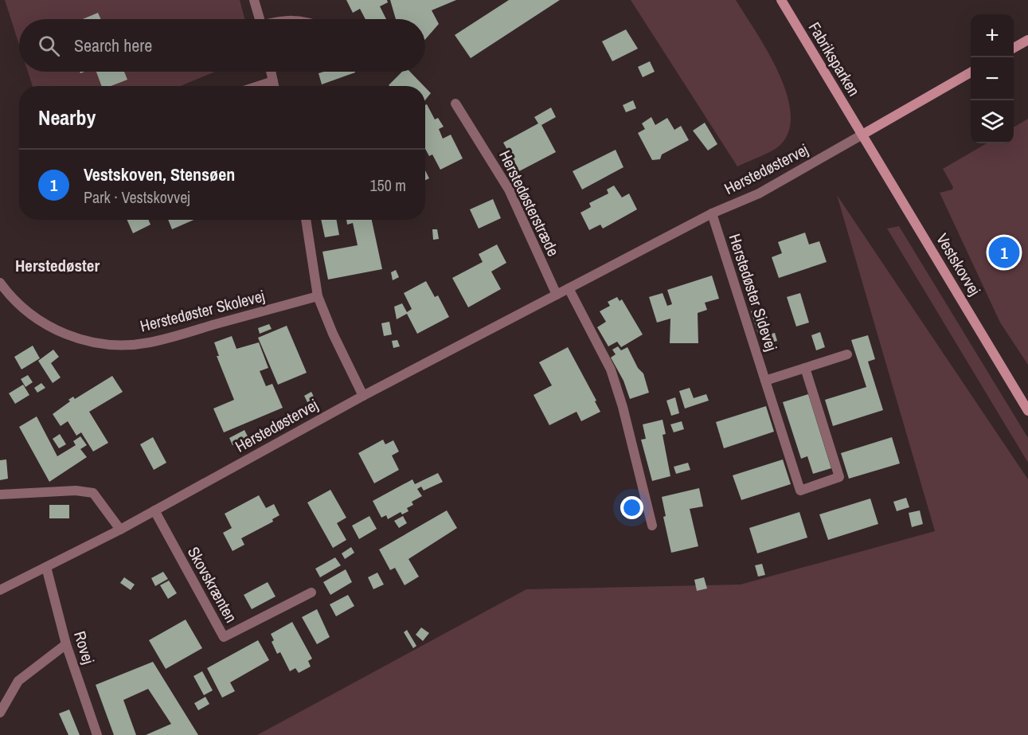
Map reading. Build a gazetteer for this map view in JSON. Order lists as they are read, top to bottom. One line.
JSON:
{"streets":{"street":["Fabriksparken","Herstedøstervej","Herstedøsterstræde","Vestskovvej","Herstedøster Sidevej","Herstedøster Skolevej","Skovskrænten","Rovej"]},"crossings":[["Fabriksparken","Herstedøstervej"],["Fabriksparken","Vestskovvej"],["Herstedøstervej","Herstedøsterstræde"],["Herstedøstervej","Vestskovvej"],["Herstedøstervej","Herstedøster Sidevej"],["Herstedøstervej","Skovskrænten"],["Herstedøstervej","Rovej"]],"districts":["Herstedøster"],"page":{"map_buttons":["+","−"],"search":"Search here","heading":"Nearby","list":[{"mark":"1","name":"Vestskoven, Stensøen","note":"Park · Vestskovvej","value":"150 m"}],"pins":"1"}}
